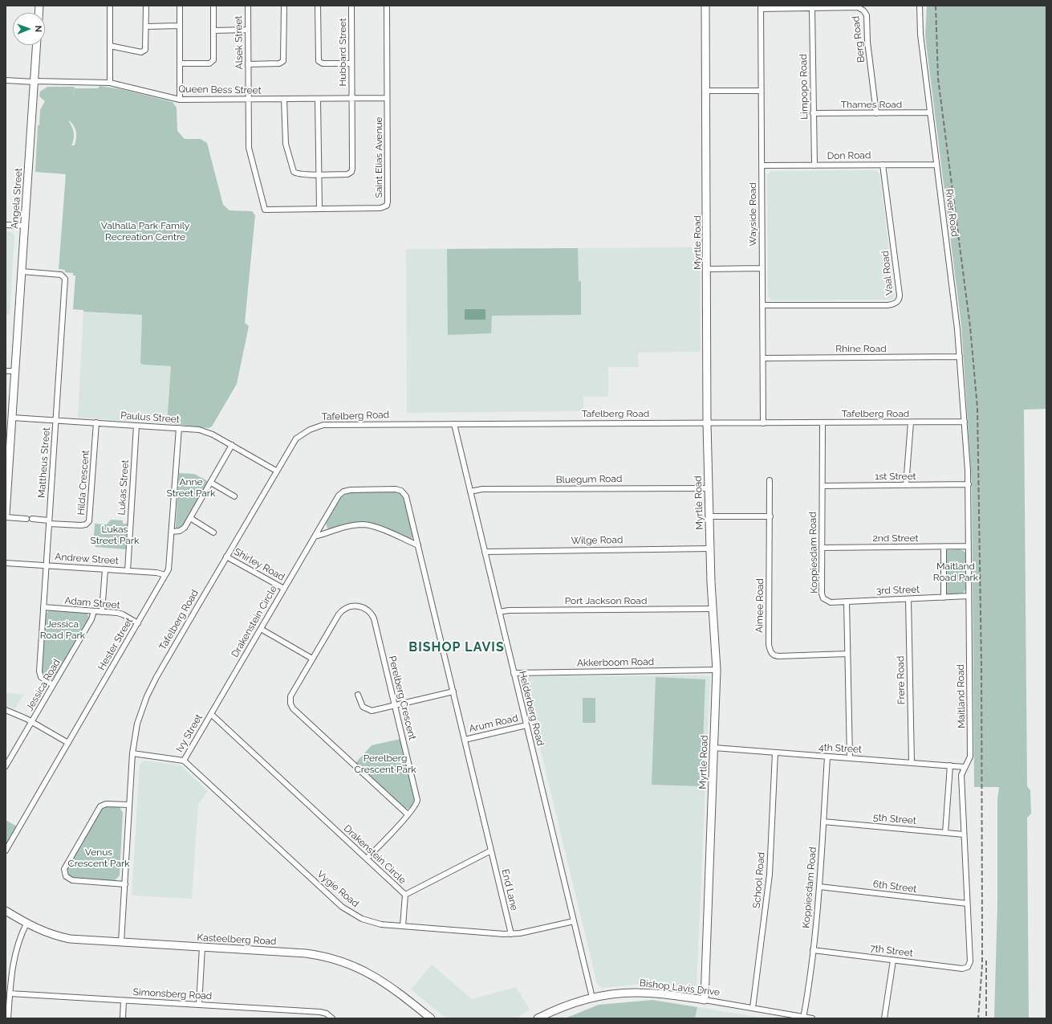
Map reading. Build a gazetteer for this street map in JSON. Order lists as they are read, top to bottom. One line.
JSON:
{"streets":{"street":["Berg Road","Alsek Street","Hubbard Street","Limpopo Road","Queen Bess Street","Thames Road","Don Road","Saint Elias Avenue","Angela Street","River Road","Wayside Road","Myrtle Road","Vaal Road","Rhine Road","Tafelberg Road","Paulus Street","Mattheus Street","1st Street","Bluegum Road","Hilda Crescent","Lukas Street","2nd Street","Wilge Road","Koppiesdam Road","Andrew Street","Shirley Road","3rd Street","Port Jackson Road","Adam Street","Aimee Road","Drakenstein Circle","Hester Street","Akkerboom Road","Frere Road","Jessica Road","Maitland Road","Perelberg Crescent","Helderberg Road","Arum Road","Ivy Street","4th Street","5th Street","School Road","6th Street","Vygie Road","End Lane","Kasteelberg Road","7th Street","Bishop Lavis Drive","Simonsberg Road"]},"crossings":[["Berg Road","Limpopo Road"],["Berg Road","Thames Road"],["Berg Road","Wayside Road"],["Alsek Street","Queen Bess Street"],["Alsek Street","Saint Elias Avenue"],["Hubbard Street","Queen Bess Street"],["Limpopo Road","Thames Road"],["Limpopo Road","Don Road"],["Queen Bess Street","Saint Elias Avenue"],["Queen Bess Street","Angela Street"],["Thames Road","River Road"],["Don Road","River Road"],["Don Road","Wayside Road"],["Don Road","Vaal Road"],["Angela Street","Paulus Street"],["Angela Street","Mattheus Street"],["River Road","Rhine Road"],["River Road","Tafelberg Road"],["River Road","Maitland Road"],["Wayside Road","Vaal Road"],["Wayside Road","Rhine Road"],["Wayside Road","Tafelberg Road"],["Myrtle Road","Tafelberg Road"],["Myrtle Road","Bluegum Road"],["Myrtle Road","Wilge Road"],["Myrtle Road","Port Jackson Road"],["Myrtle Road","Akkerboom Road"],["Myrtle Road","4th Street"],["Myrtle Road","Bishop Lavis Drive"],["Tafelberg Road","Paulus Street"],["Tafelberg Road","Koppiesdam Road"],["Tafelberg Road","Shirley Road"],["Tafelberg Road","Maitland Road"],["Tafelberg Road","Helderberg Road"],["Tafelberg Road","Kasteelberg Road"],["Paulus Street","Mattheus Street"],["Paulus Street","Hilda Crescent"],["Paulus Street","Lukas Street"],["Paulus Street","Hester Street"],["Mattheus Street","Hilda Crescent"],["Mattheus Street","Andrew Street"],["Mattheus Street","Adam Street"],["Mattheus Street","Jessica Road"],["1st Street","Koppiesdam Road"],["1st Street","Maitland Road"],["Bluegum Road","Helderberg Road"],["Lukas Street","Andrew Street"],["2nd Street","Koppiesdam Road"],["2nd Street","Maitland Road"],["Wilge Road","Helderberg Road"],["Koppiesdam Road","3rd Street"],["Koppiesdam Road","4th Street"],["Koppiesdam Road","5th Street"],["Koppiesdam Road","6th Street"],["Koppiesdam Road","7th Street"],["Koppiesdam Road","Bishop Lavis Drive"],["Andrew Street","Hester Street"],["Shirley Road","Drakenstein Circle"],["3rd Street","Frere Road"],["3rd Street","Maitland Road"],["Port Jackson Road","Helderberg Road"],["Adam Street","Hester Street"],["Adam Street","Jessica Road"],["Drakenstein Circle","Arum Road"],["Drakenstein Circle","Ivy Street"],["Drakenstein Circle","End Lane"],["Akkerboom Road","Helderberg Road"],["Frere Road","4th Street"],["Maitland Road","4th Street"],["Maitland Road","5th Street"],["Maitland Road","6th Street"],["Maitland Road","7th Street"],["Helderberg Road","Arum Road"],["Helderberg Road","Vygie Road"],["Helderberg Road","Bishop Lavis Drive"],["Ivy Street","Vygie Road"],["4th Street","School Road"],["School Road","Bishop Lavis Drive"],["Vygie Road","End Lane"]],"districts":["BISHOP LAVIS"],"parks":["Valhalla Park Family Recreation Centre","Anne Street Park","Lukas Street Park","Maitland Road Park","Jessica Road Park","Perelberg Crescent Park","Venus Crescent Park"],"north":"right"}
